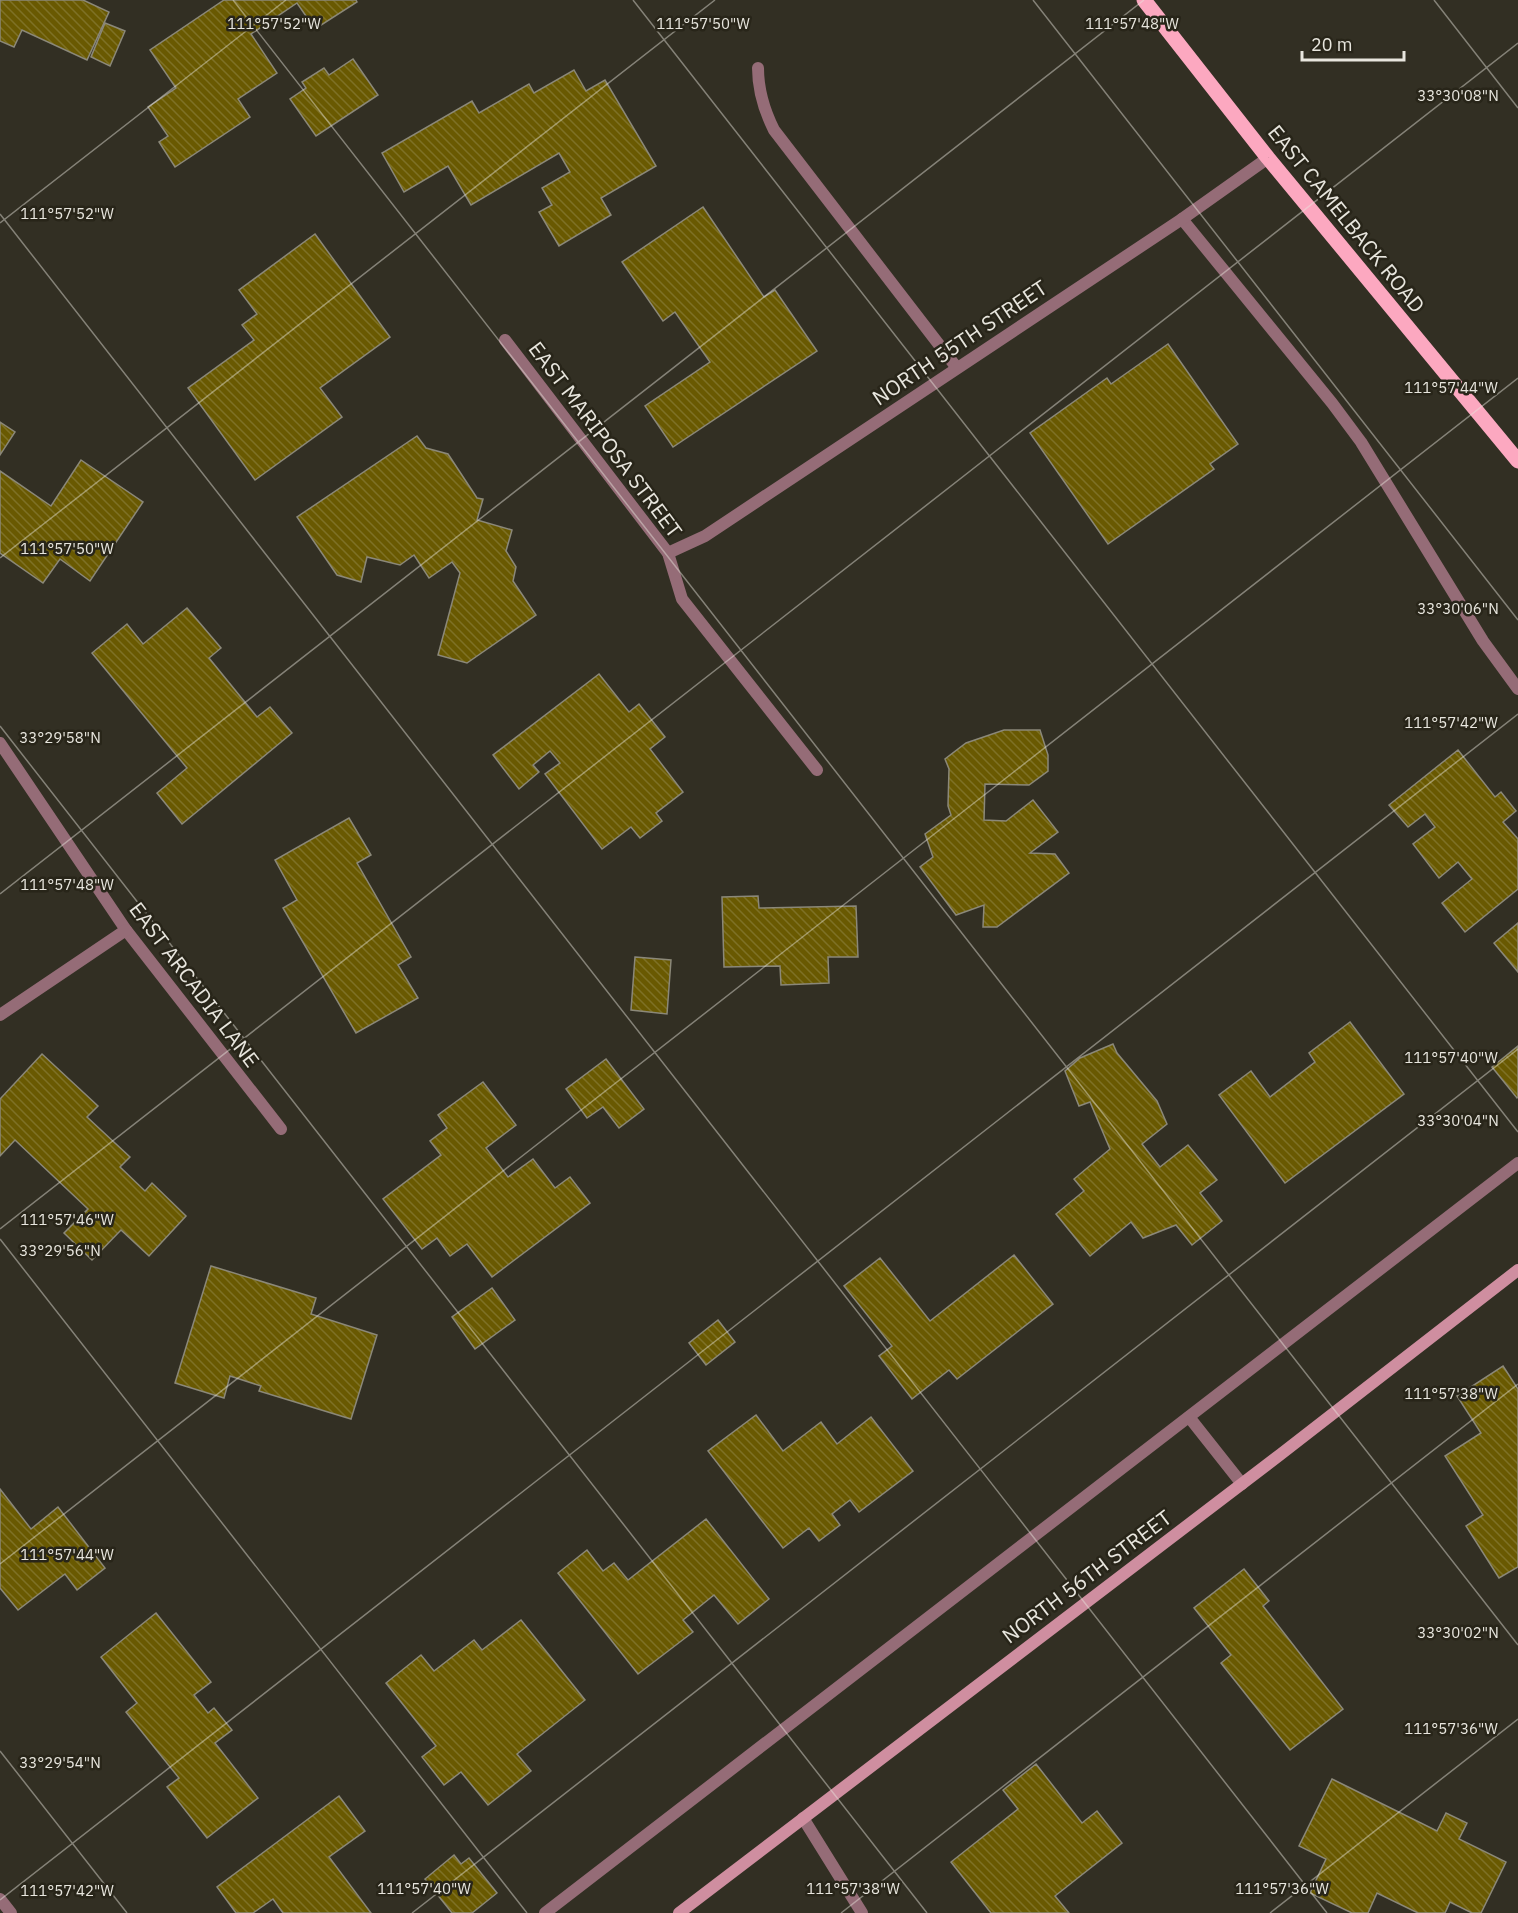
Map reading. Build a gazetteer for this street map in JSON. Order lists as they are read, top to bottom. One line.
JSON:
{"streets":{"main road":["EAST CAMELBACK ROAD","NORTH 56TH STREET"],"street":["NORTH 55TH STREET","EAST MARIPOSA STREET","EAST ARCADIA LANE"]},"crossings":[["EAST CAMELBACK ROAD","NORTH 55TH STREET"],["NORTH 55TH STREET","EAST MARIPOSA STREET"]],"scale_bar":"20 m","coordinates":["111°57'52\"W","111°57'50\"W","111°57'48\"W","33°30'08\"N","111°57'44\"W","33°30'06\"N","111°57'42\"W","33°29'58\"N","111°57'40\"W","33°30'04\"N","111°57'46\"W","33°29'56\"N","111°57'38\"W","33°30'02\"N","111°57'36\"W","33°29'54\"N"]}
